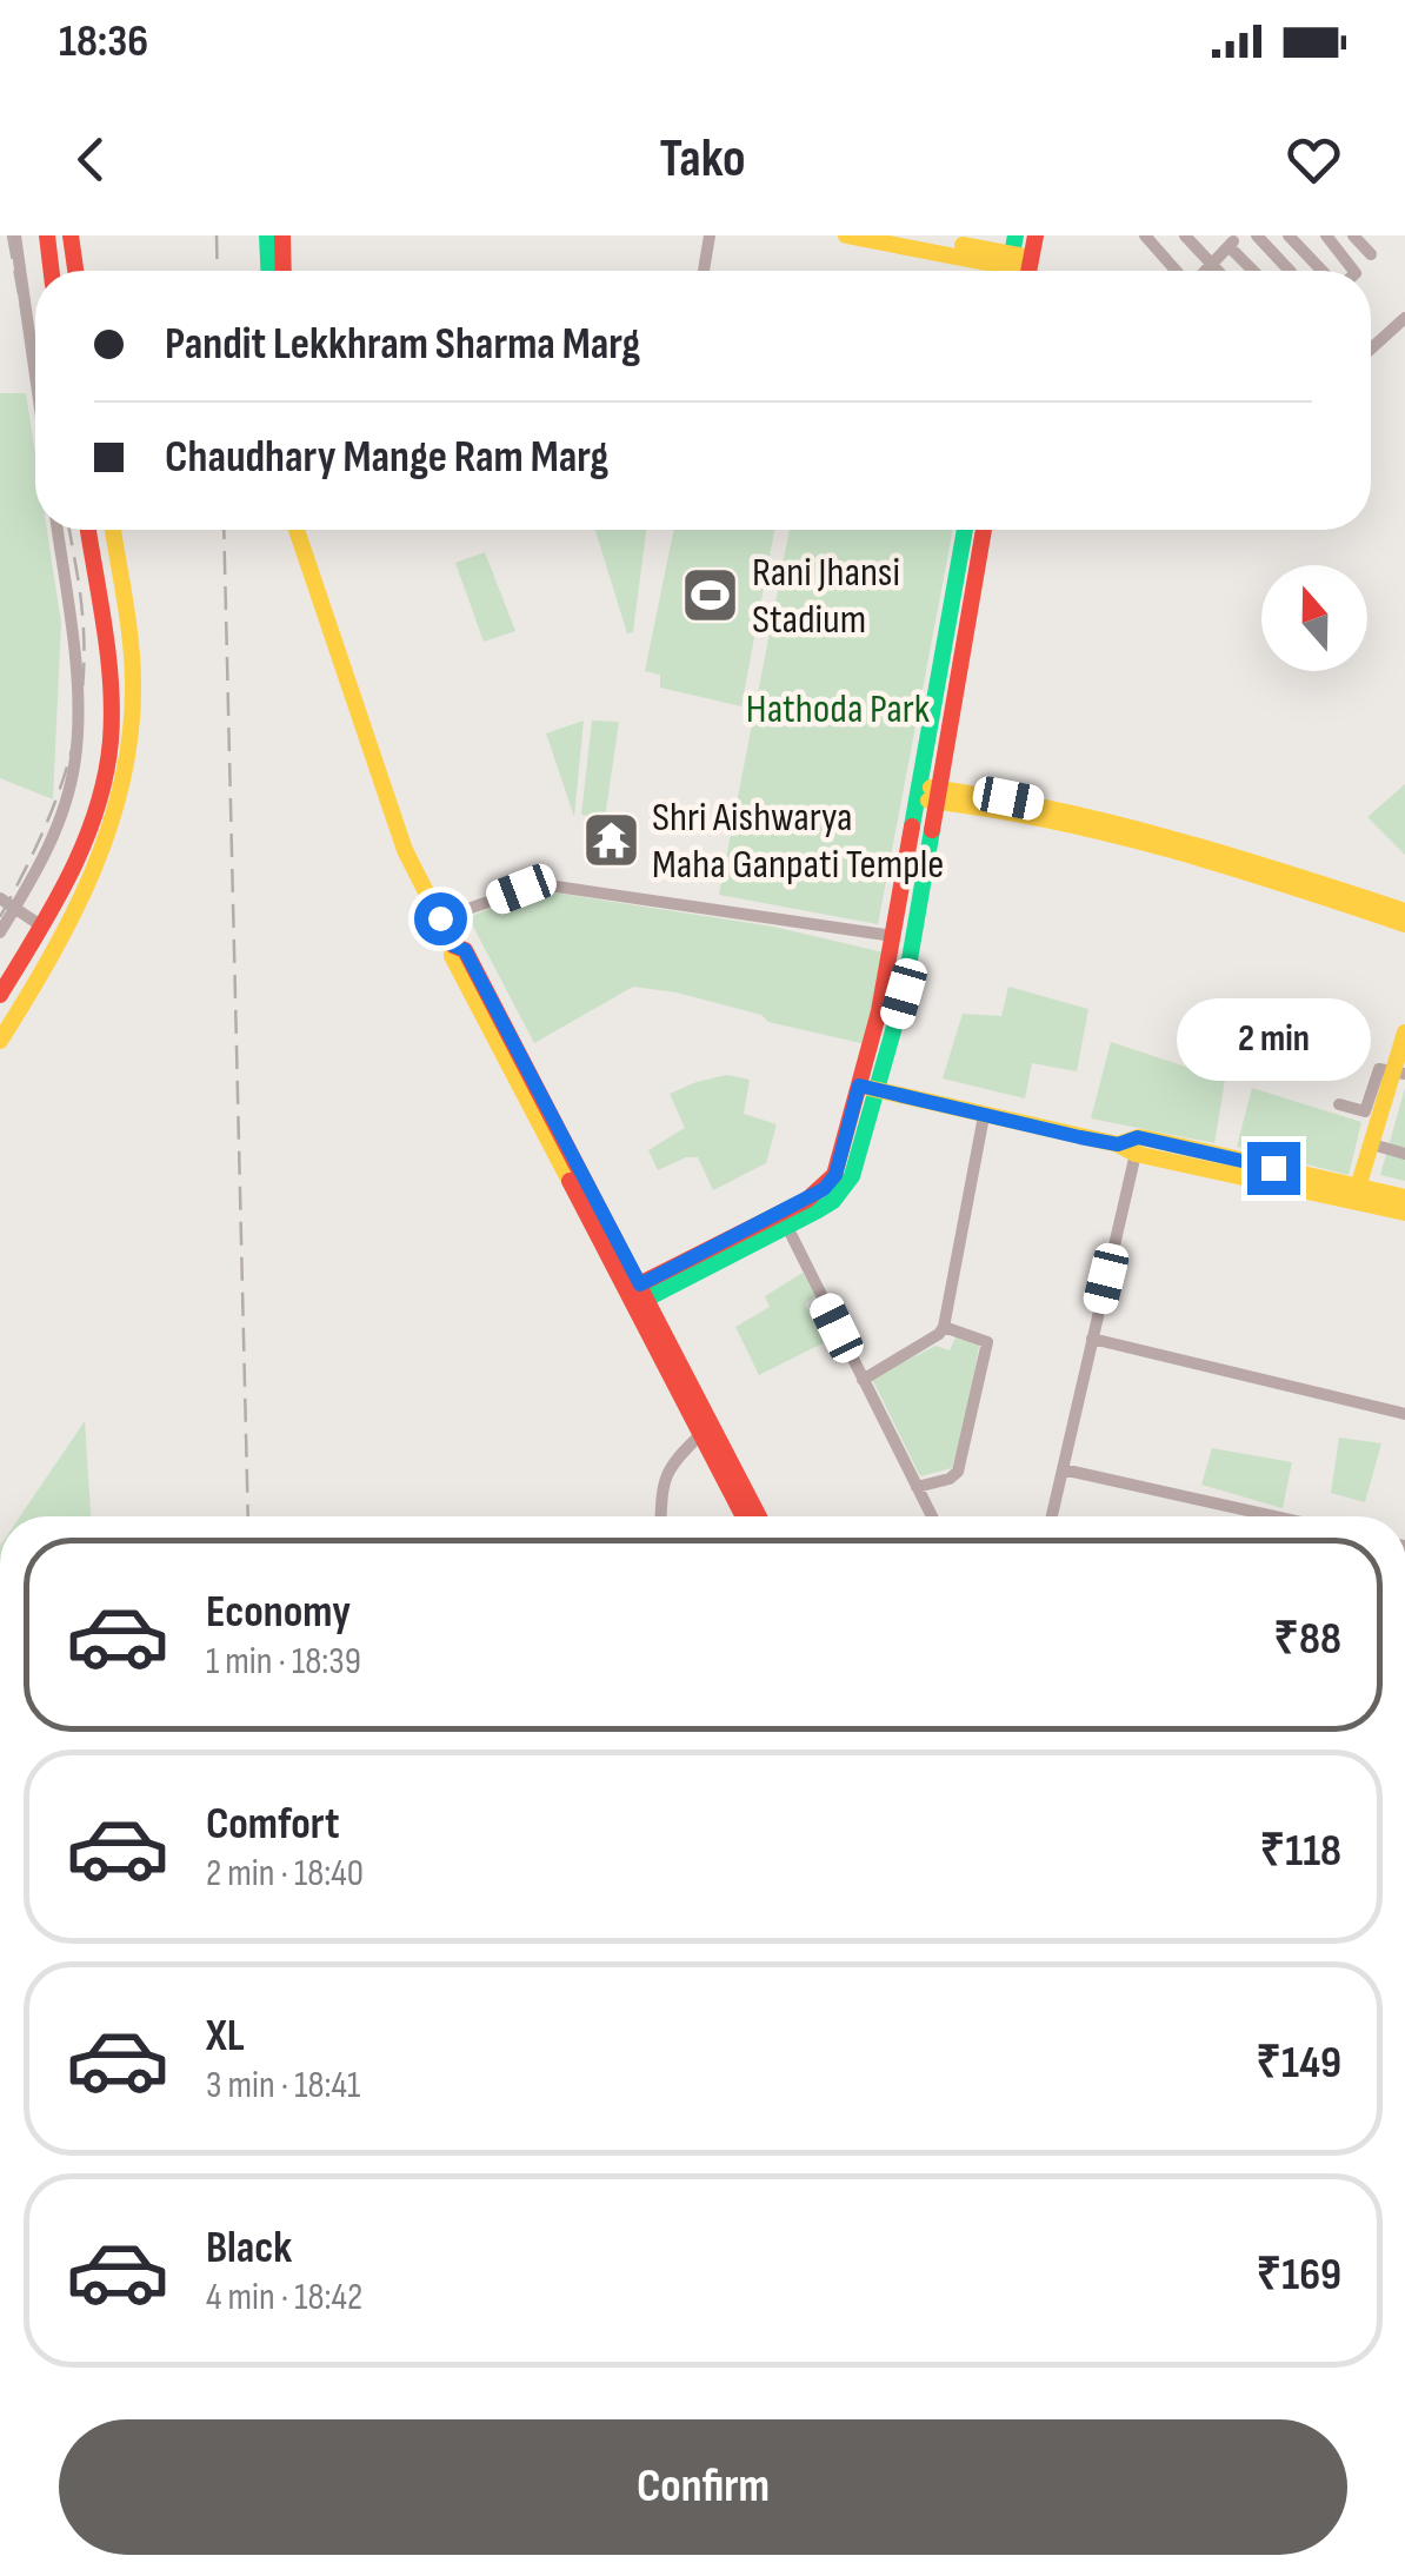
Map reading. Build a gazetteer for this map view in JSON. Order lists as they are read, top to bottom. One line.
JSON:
{"parks":["Hathoda Park"],"places":{"sports":["Rani Jhansi Stadium"],"temple":["Shri Aishwarya Maha Ganpati Temple"]},"north":"top","page":{"status":"18:36","header":"Tako","banner":["Pandit Lekkhram Sharma Marg","Chaudhary Mange Ram Marg"],"bubble":"2 min","list":[{"name":"Economy","note":"1 min · 18:39","value":"₹88"},{"name":"Comfort","note":"2 min · 18:40","value":"₹118"},{"name":"XL","note":"3 min · 18:41","value":"₹149"},{"name":"Black","note":"4 min · 18:42","value":"₹169"}],"buttons":"Confirm"}}
